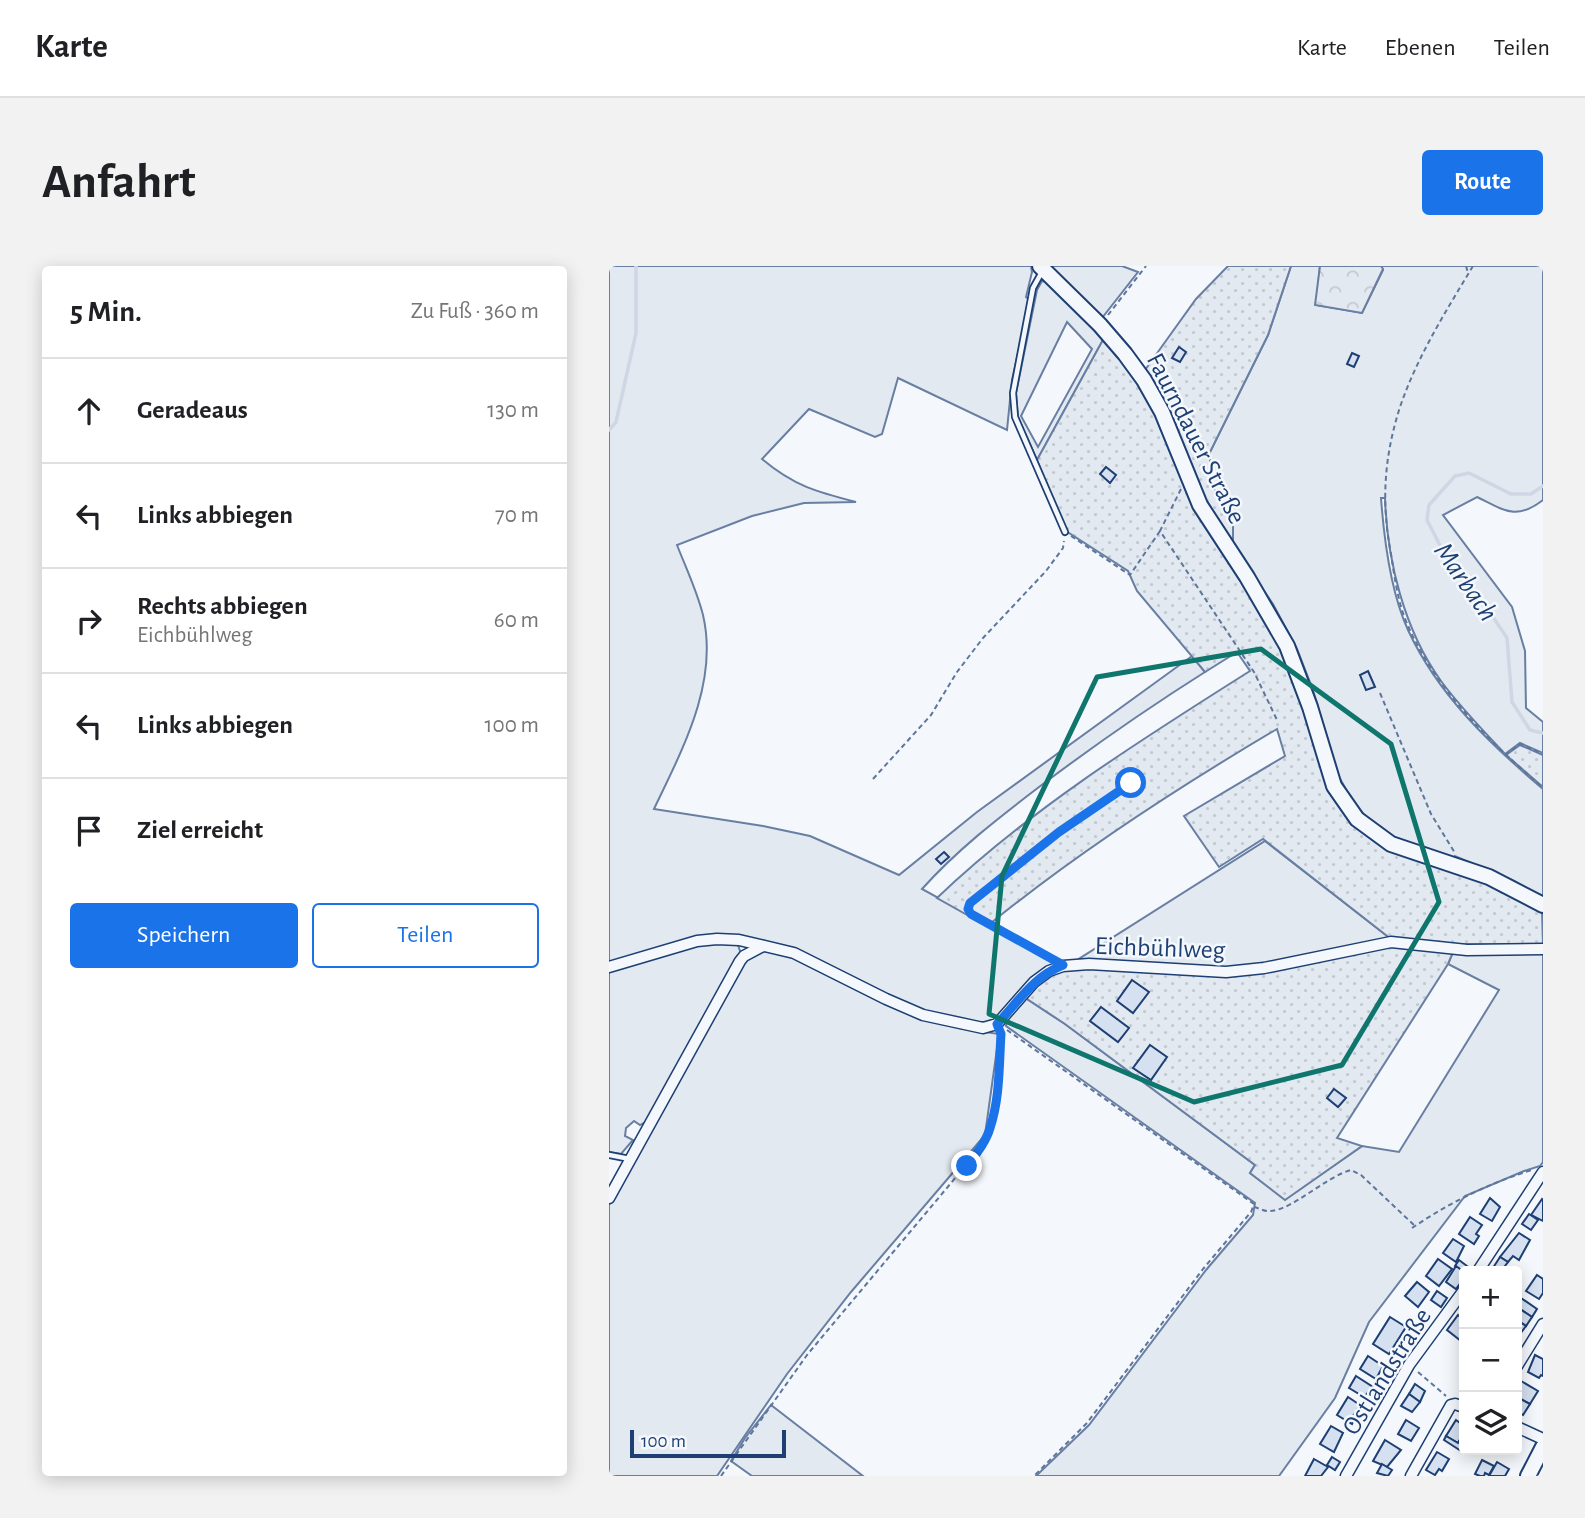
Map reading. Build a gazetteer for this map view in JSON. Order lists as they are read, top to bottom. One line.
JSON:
{"streets":{"street":["Faurndauer Straße","Eichbühlweg","Ostlandstraße"]},"water":["Marbach"],"scale_bar":"100 m","page":{"header":"Karte","nav":["Karte","Ebenen","Teilen"],"buttons":["Route",["Speichern","Teilen"]],"title":"Anfahrt","heading":["5 Min.","Zu Fuß · 360 m"],"list":[["Geradeaus","130 m"],["Links abbiegen","70 m"],["Rechts abbiegen","Eichbühlweg","60 m"],["Links abbiegen","100 m"],"Ziel erreicht"],"map_buttons":["+","−"],"scale":"100 m"}}
